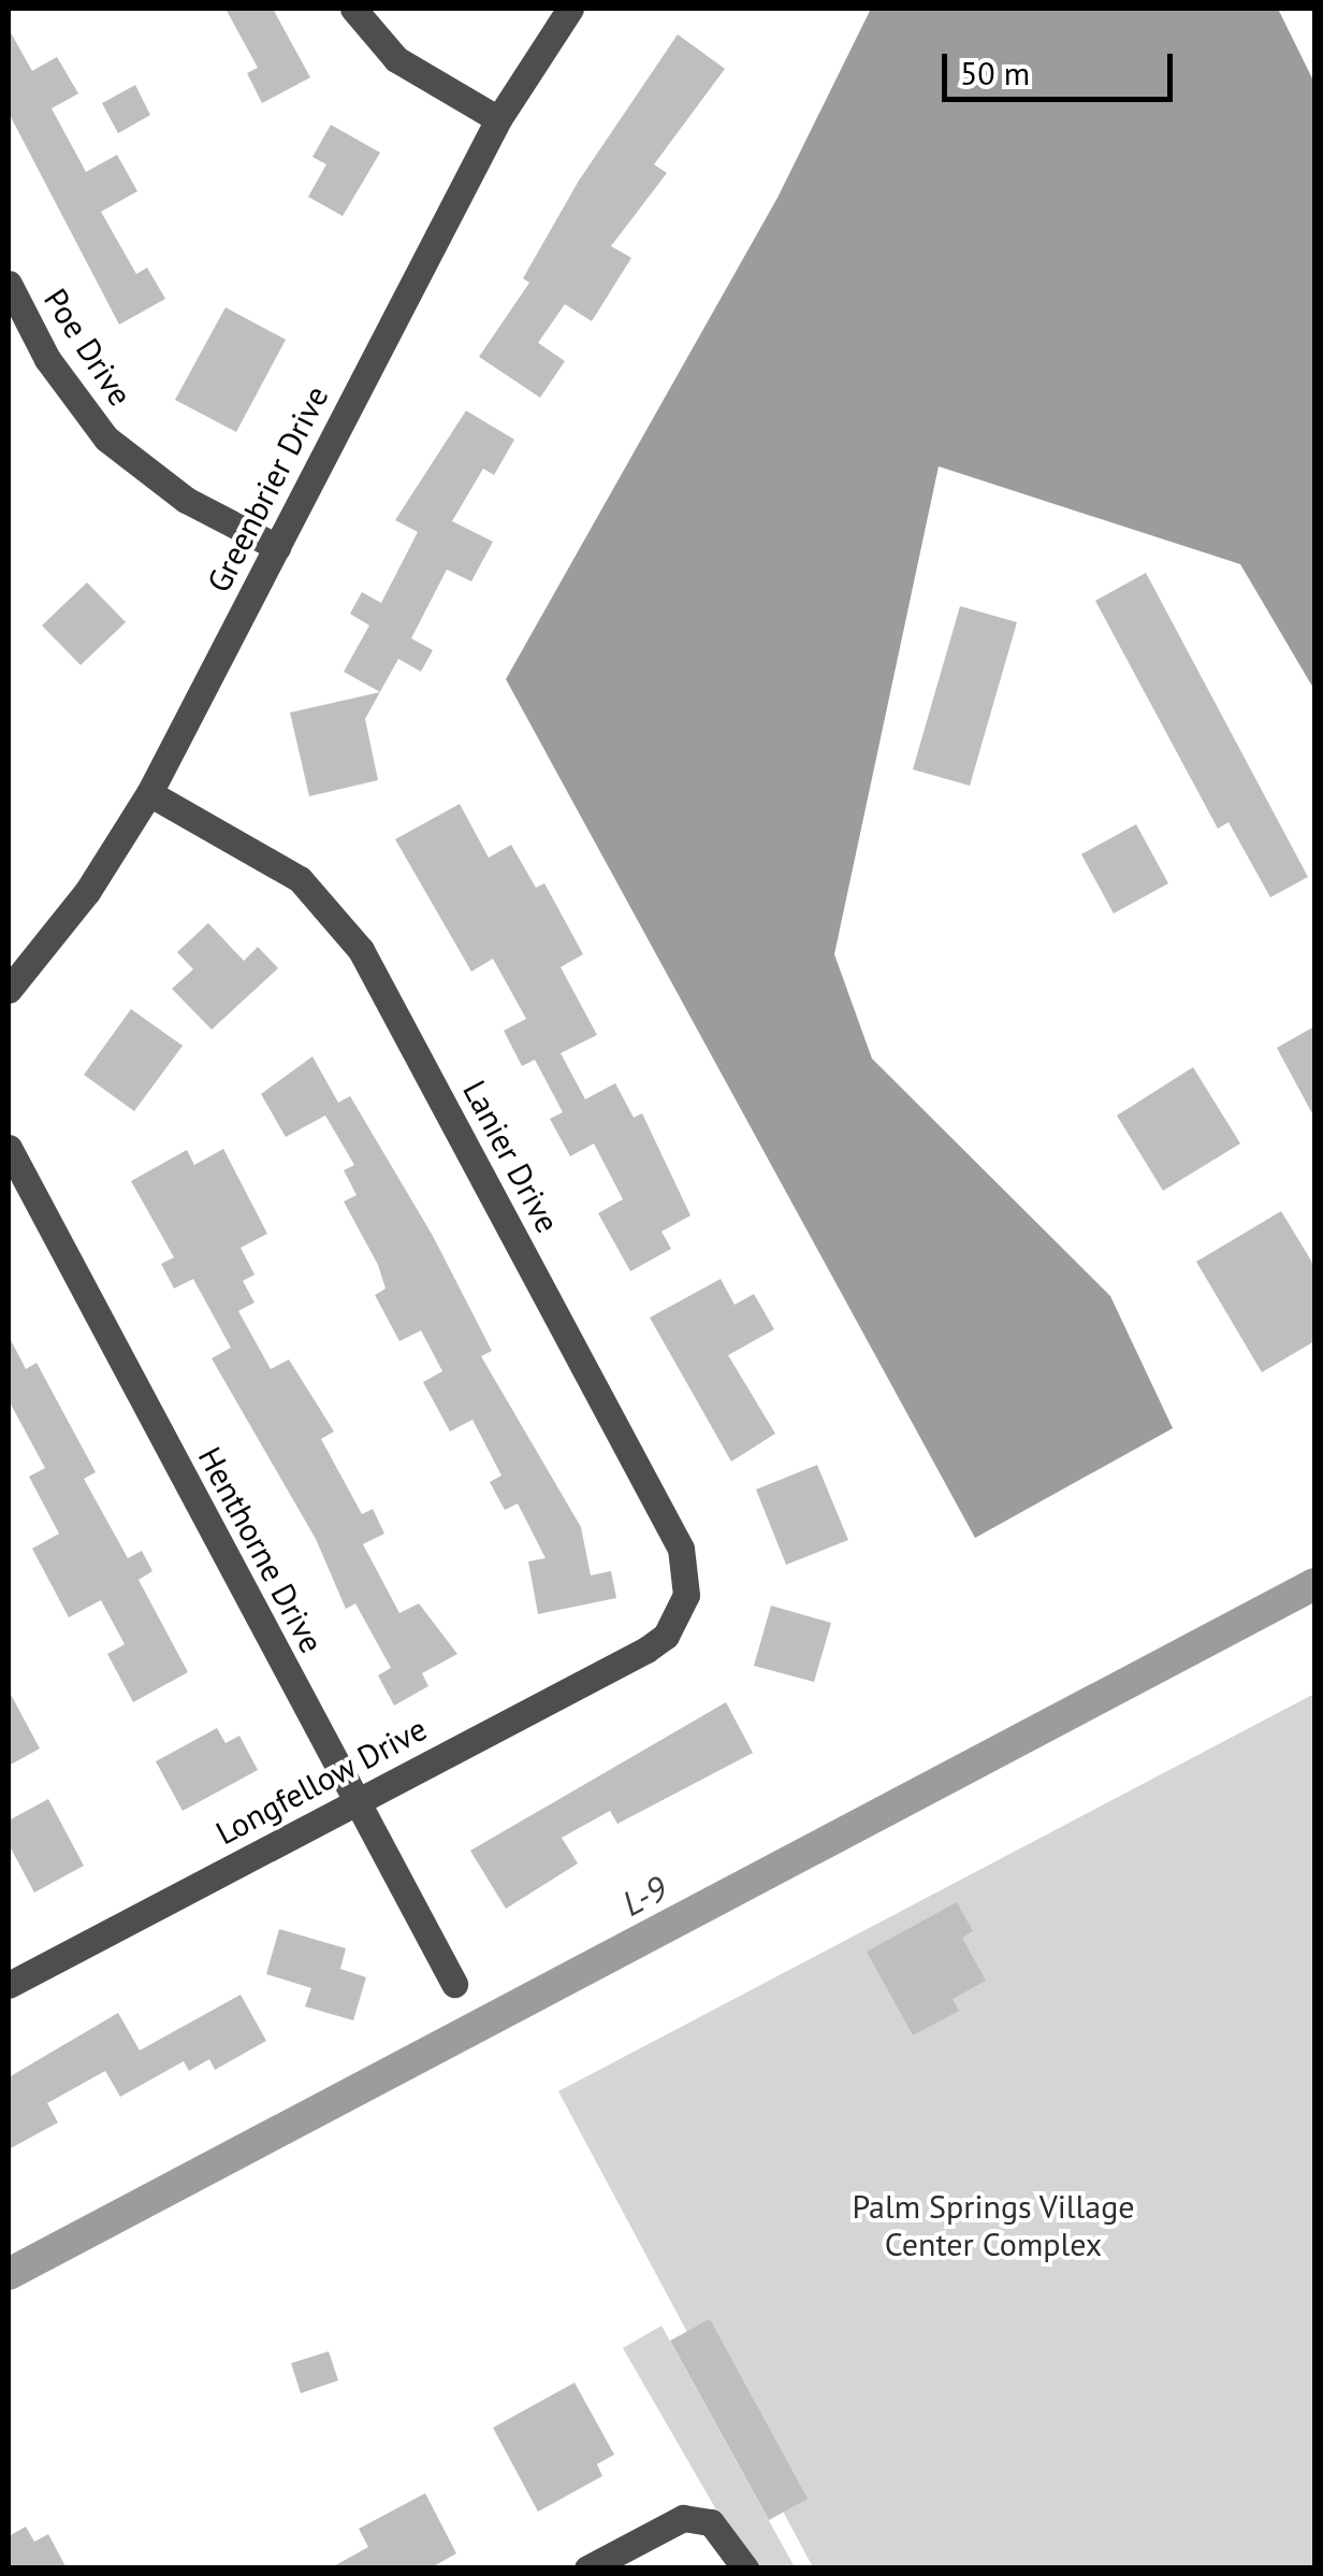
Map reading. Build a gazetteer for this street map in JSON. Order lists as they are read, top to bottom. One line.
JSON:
{"streets":{"street":["Poe Drive","Greenbrier Drive","Lanier Drive","Henthorne Drive","Longfellow Drive"]},"crossings":[["Poe Drive","Greenbrier Drive"],["Greenbrier Drive","Lanier Drive"],["Lanier Drive","Longfellow Drive"],["Henthorne Drive","Longfellow Drive"]],"water":["L-9"],"parks":["Palm Springs Village Center Complex"],"scale_bar":"50 m"}
